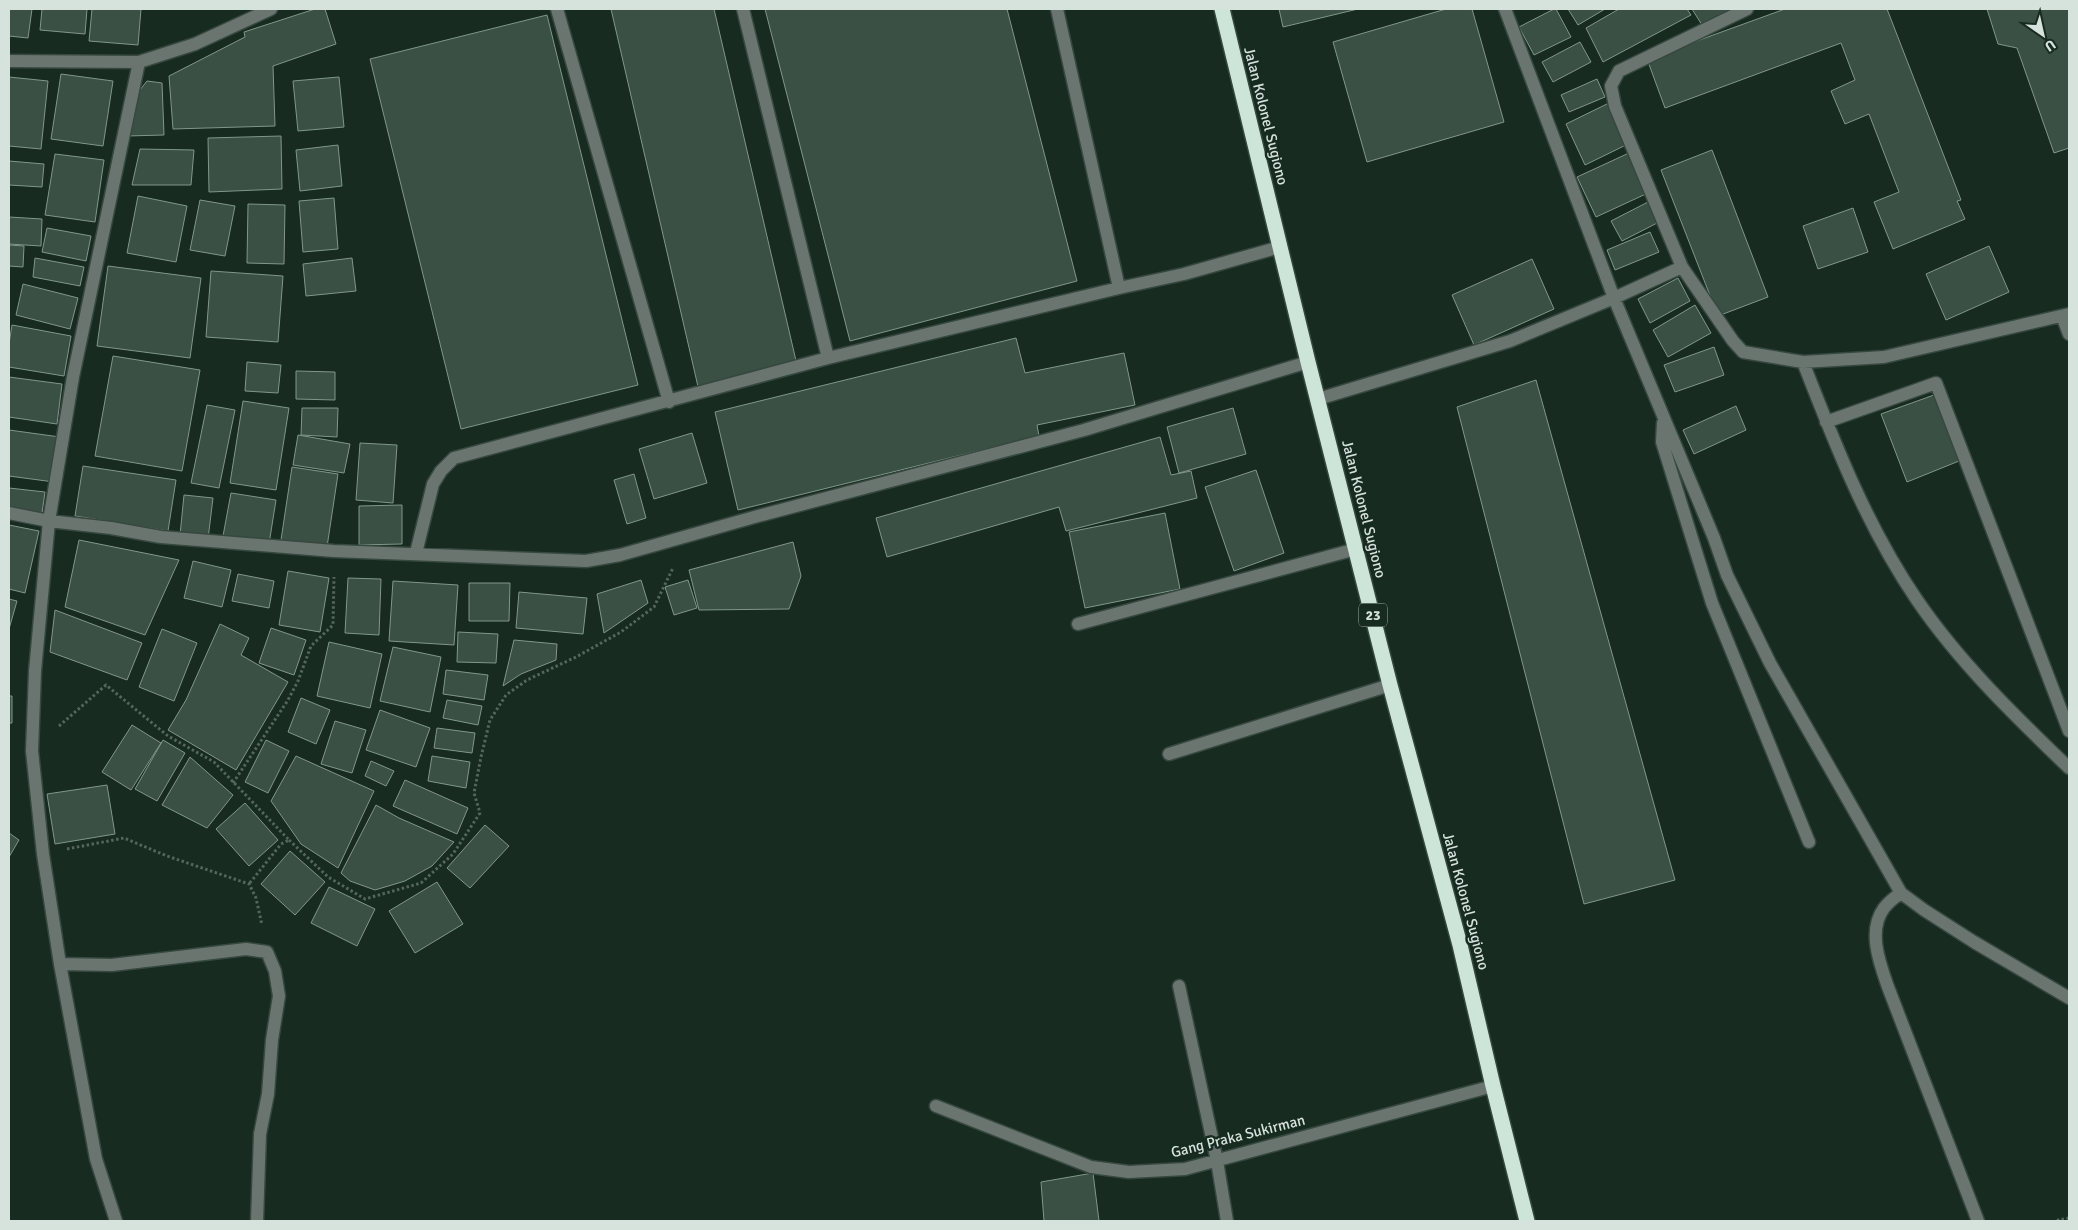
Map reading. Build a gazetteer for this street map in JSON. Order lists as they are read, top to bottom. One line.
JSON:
{"streets":{"highway":["Jalan Kolonel Sugiono","23"],"street":["Gang Praka Sukirman"]},"crossings":[["Jalan Kolonel Sugiono","Gang Praka Sukirman"]],"north":"bottom right"}
